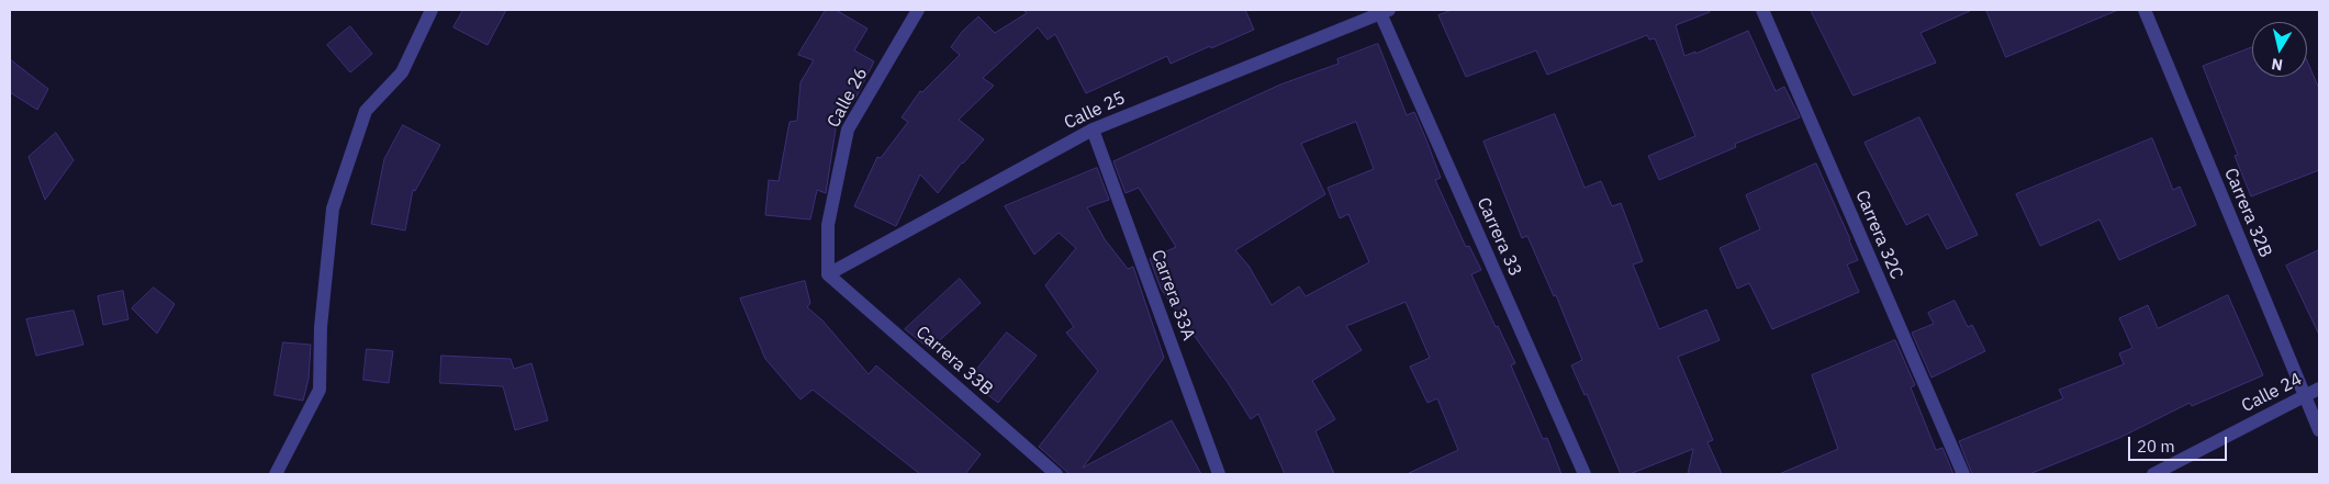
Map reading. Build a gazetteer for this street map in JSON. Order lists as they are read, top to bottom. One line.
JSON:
{"streets":{"street":["Calle 26","Calle 25","Carrera 32B","Carrera 32C","Carrera 33","Carrera 33A","Carrera 33B","Calle 24"]},"crossings":[["Calle 26","Calle 25"],["Calle 26","Carrera 33B"],["Calle 25","Carrera 33"],["Calle 25","Carrera 33A"],["Calle 25","Carrera 33B"],["Carrera 32B","Calle 24"]],"scale_bar":"20 m","north":"bottom"}
